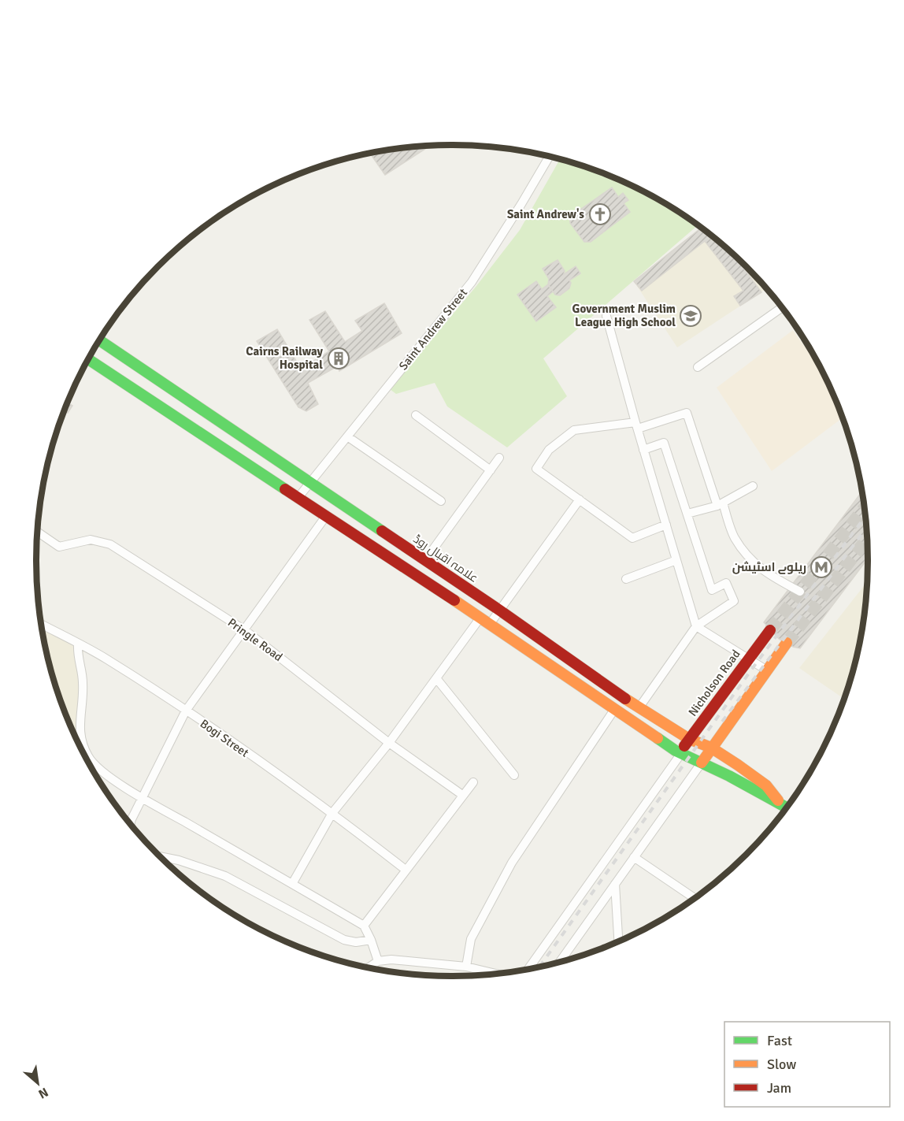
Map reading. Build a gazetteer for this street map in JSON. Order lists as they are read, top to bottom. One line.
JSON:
{"streets":{"main road":["علامہ اقبال روڈ","Nicholson Road"],"street":["Saint Andrew Street","Pringle Road","Bogi Street"]},"crossings":[["Saint Andrew Street","علامہ اقبال روڈ"],["علامہ اقبال روڈ","Nicholson Road"]],"places":{"church":["Saint Andrew's"],"school or university":["Government Muslim League High School"],"building":["Cairns Railway Hospital"],"metro station":["ریلوے اسٹیشن"]},"legend":["Fast","Slow","Jam"],"north":"bottom right"}
